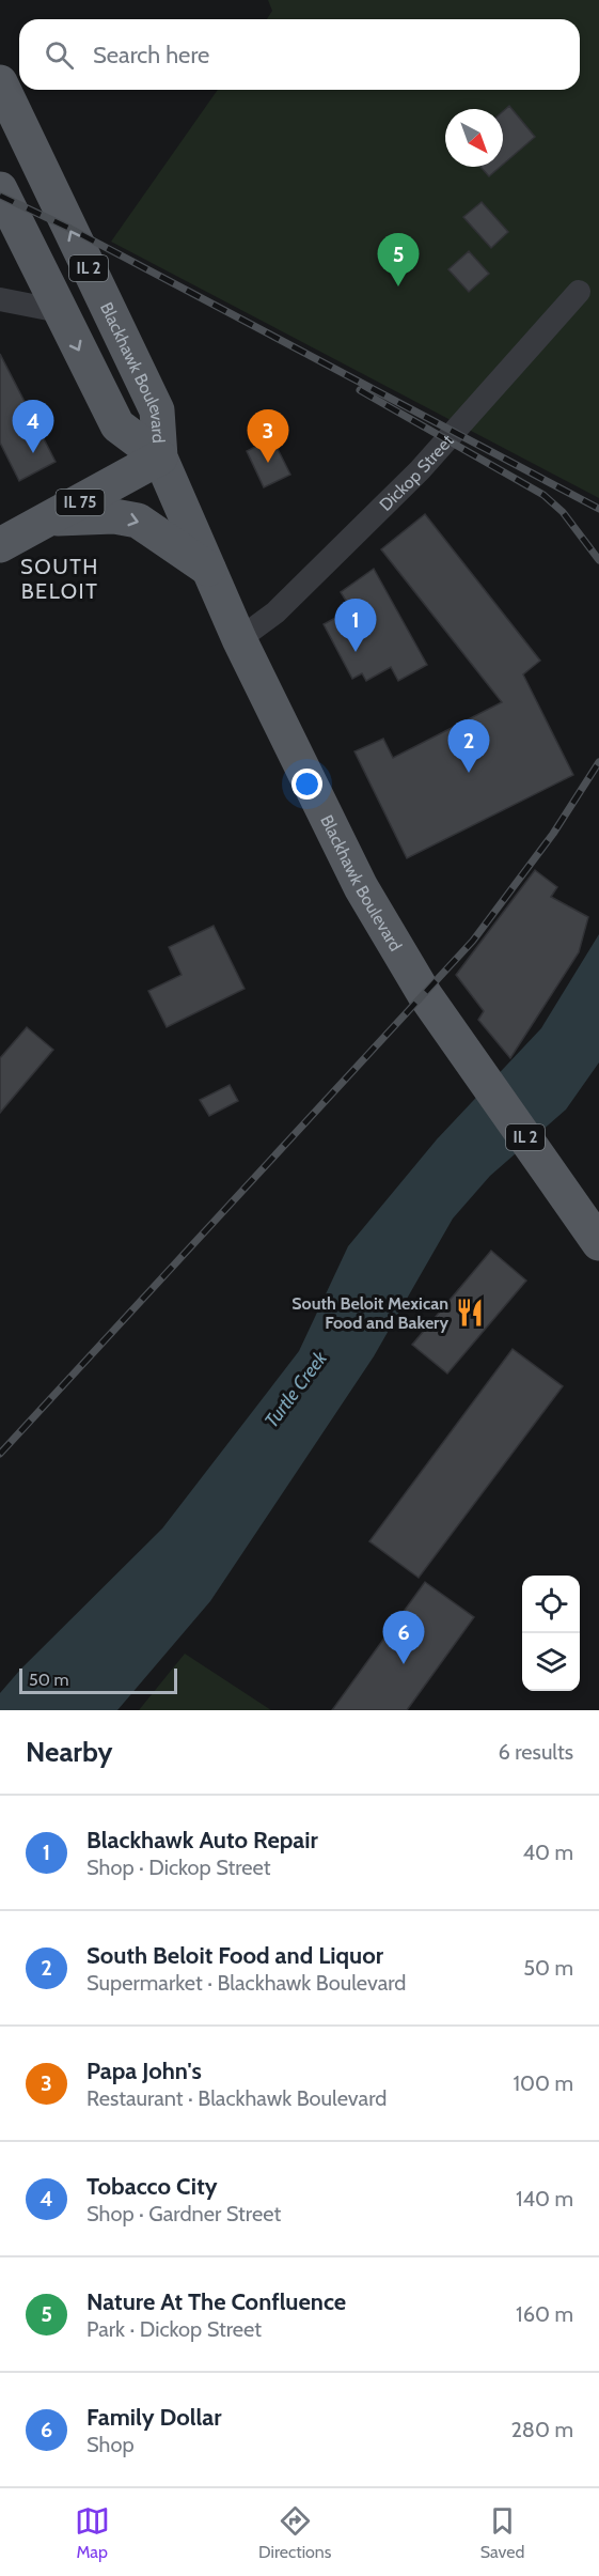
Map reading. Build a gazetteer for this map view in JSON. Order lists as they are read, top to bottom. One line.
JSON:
{"streets":{"main road":["IL 2","Blackhawk Boulevard","IL 75"],"street":["Dickop Street"]},"crossings":[["Blackhawk Boulevard","Dickop Street"],["Blackhawk Boulevard","IL 75"]],"districts":["SOUTH BELOIT"],"water":["Turtle Creek"],"places":{"restaurant":["South Beloit Mexican Food and Bakery"]},"scale_bar":"50 m","north":"bottom right","page":{"search":"Search here","pins":["5","4","3","1","2","6"],"scale":"50 m","heading":["Nearby","6 results"],"list":[{"mark":"1","name":"Blackhawk Auto Repair","note":"Shop · Dickop Street","value":"40 m"},{"mark":"2","name":"South Beloit Food and Liquor","note":"Supermarket · Blackhawk Boulevard","value":"50 m"},{"mark":"3","name":"Papa John's","note":"Restaurant · Blackhawk Boulevard","value":"100 m"},{"mark":"4","name":"Tobacco City","note":"Shop · Gardner Street","value":"140 m"},{"mark":"5","name":"Nature At The Confluence","note":"Park · Dickop Street","value":"160 m"},{"mark":"6","name":"Family Dollar","note":"Shop","value":"280 m"}],"nav":["Map","Directions","Saved"]}}
